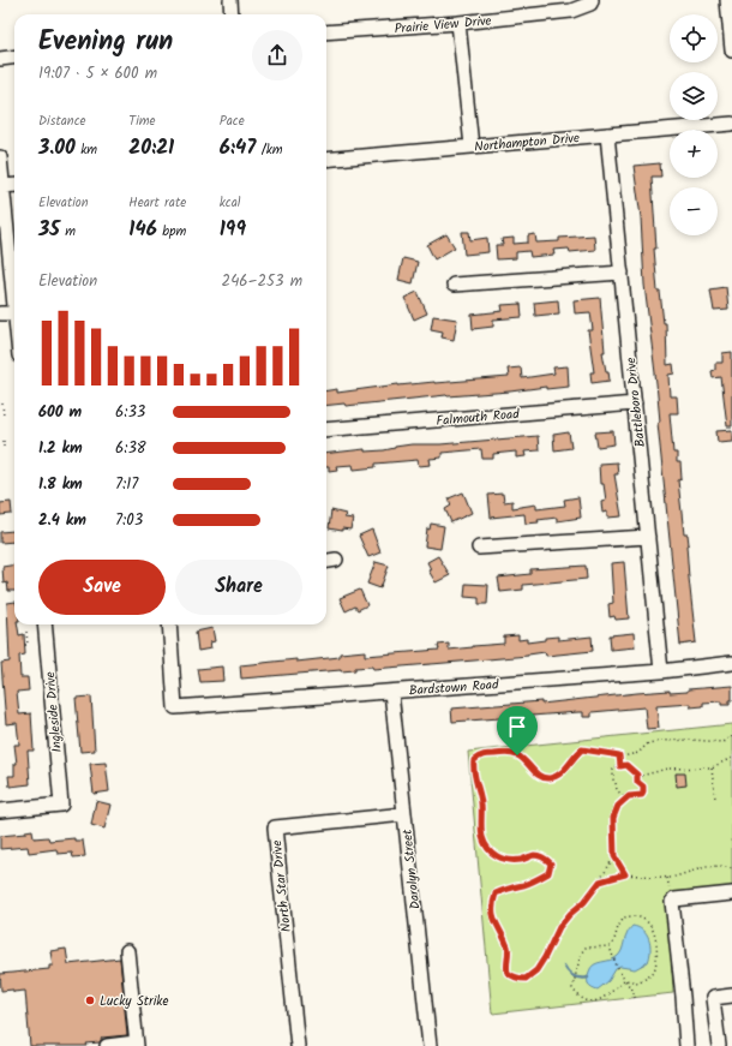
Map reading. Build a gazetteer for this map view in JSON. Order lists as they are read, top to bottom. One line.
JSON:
{"streets":{"street":["Prairie View Drive","Northampton Drive","Battleboro Drive","Falmouth Road","Bardstown Road","Ingleside Drive","Darolyn Street","North Star Drive"]},"crossings":[["Northampton Drive","Battleboro Drive"],["Battleboro Drive","Falmouth Road"],["Battleboro Drive","Bardstown Road"],["Bardstown Road","Darolyn Street"],["Darolyn Street","North Star Drive"]],"places":["Lucky Strike"],"page":{"map_buttons":["+","−"],"heading":["Evening run","19:07 · 5 × 600 m"],"stats":[["Distance","3.00 km"],["Time","20:21"],["Pace","6:47 /km"],["Elevation","35 m"],["Heart rate","146 bpm"],["kcal","199"]],"chart":["Elevation","246–253 m"],"list":[{"name":"600 m","note":"6:33"},{"name":"1.2 km","note":"6:38"},{"name":"1.8 km","note":"7:17"},{"name":"2.4 km","note":"7:03"}],"buttons":["Save","Share"]}}
